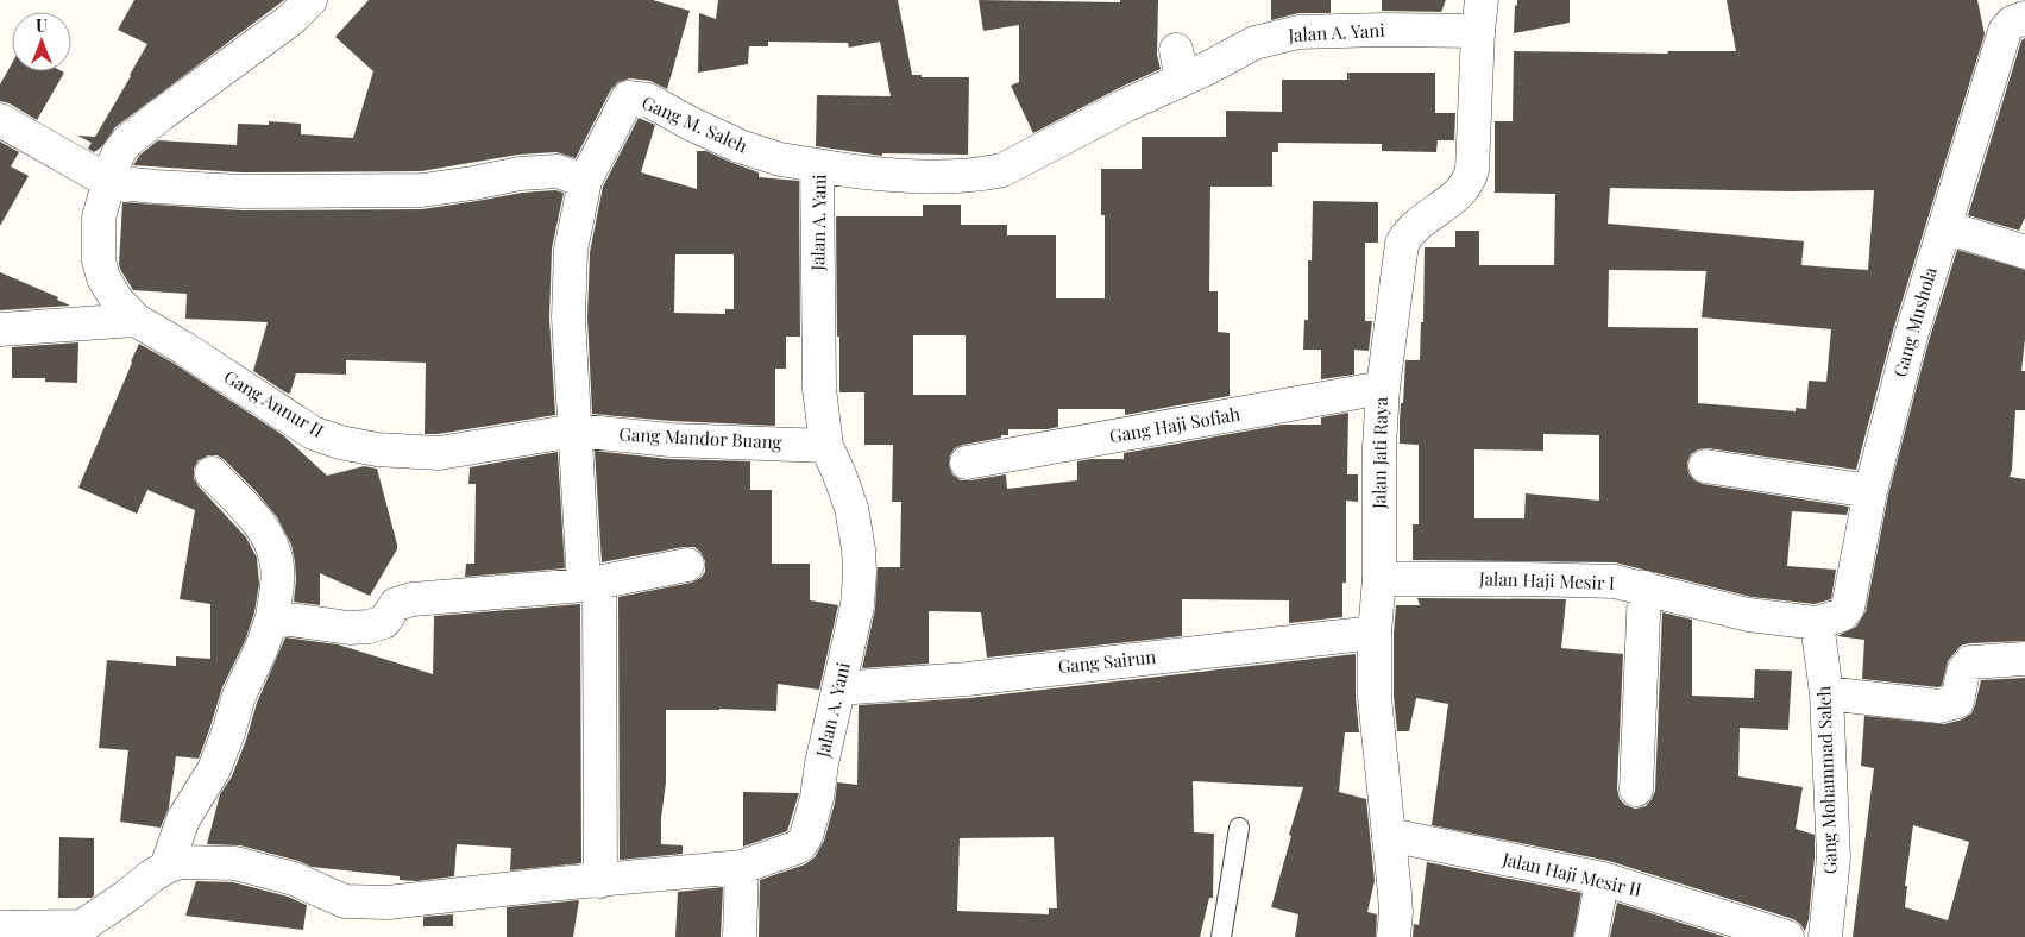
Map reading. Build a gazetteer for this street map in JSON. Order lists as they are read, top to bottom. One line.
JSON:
{"streets":{"street":["Jalan A. Yani","Gang M. Saleh","Gang Mushola","Gang Annur II","Gang Haji Sofiah","Gang Mandor Buang","Jalan Jati Raya","Jalan Haji Mesir I","Gang Sairun","Gang Mohammad Saleh","Jalan Haji Mesir II"]},"crossings":[["Jalan A. Yani","Gang M. Saleh"],["Jalan A. Yani","Gang Mandor Buang"],["Jalan A. Yani","Jalan Jati Raya"],["Jalan A. Yani","Gang Sairun"],["Gang Mushola","Jalan Haji Mesir I"],["Gang Mushola","Gang Mohammad Saleh"],["Gang Annur II","Gang Mandor Buang"],["Gang Haji Sofiah","Jalan Jati Raya"],["Jalan Jati Raya","Jalan Haji Mesir I"],["Jalan Jati Raya","Gang Sairun"],["Jalan Jati Raya","Jalan Haji Mesir II"],["Jalan Haji Mesir I","Gang Mohammad Saleh"]],"north":"top"}
